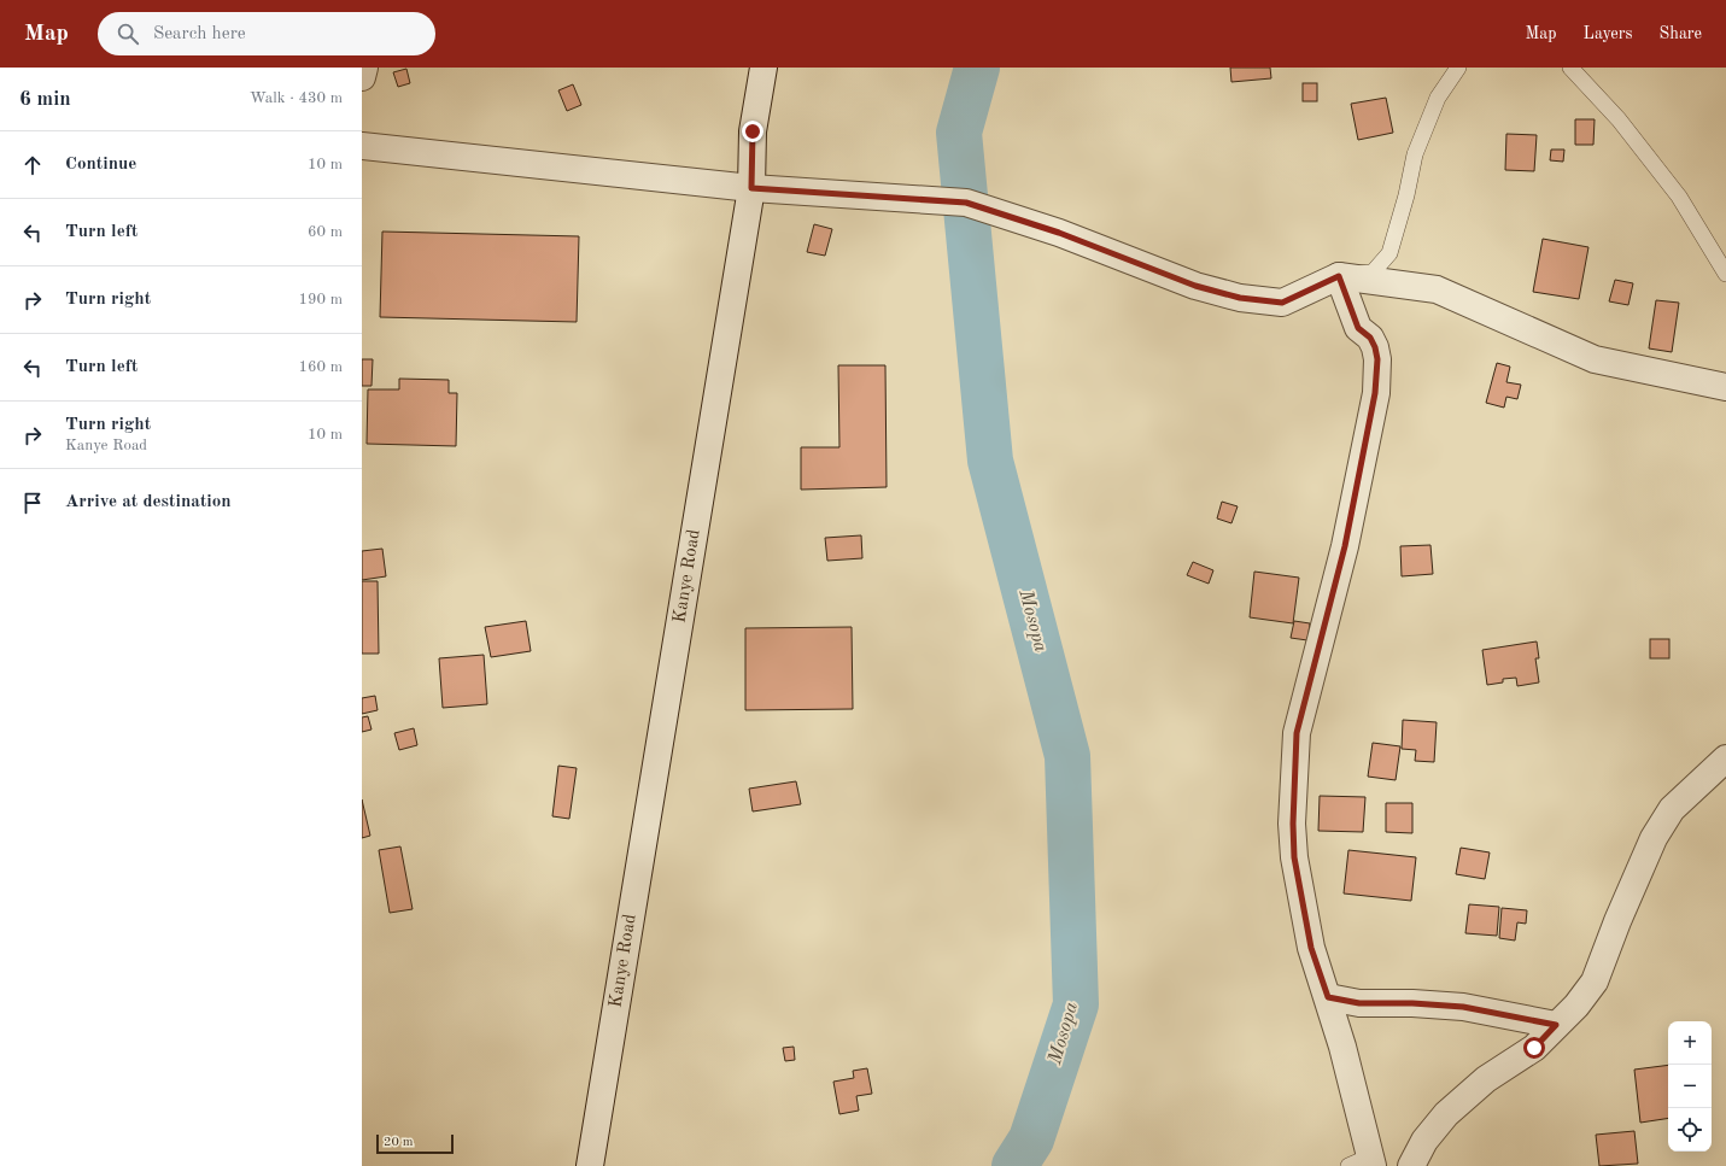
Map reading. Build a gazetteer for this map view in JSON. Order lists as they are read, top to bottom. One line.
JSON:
{"streets":{"street":["Kanye Road"]},"water":["Mosopa"],"scale_bar":"20 m","page":{"header":"Map","search":"Search here","nav":["Map","Layers","Share"],"heading":["6 min","Walk · 430 m"],"list":[["Continue","10 m"],["Turn left","60 m"],["Turn right","190 m"],["Turn left","160 m"],["Turn right","Kanye Road","10 m"],"Arrive at destination"],"map_buttons":["+","−"],"scale":"20 m"}}
